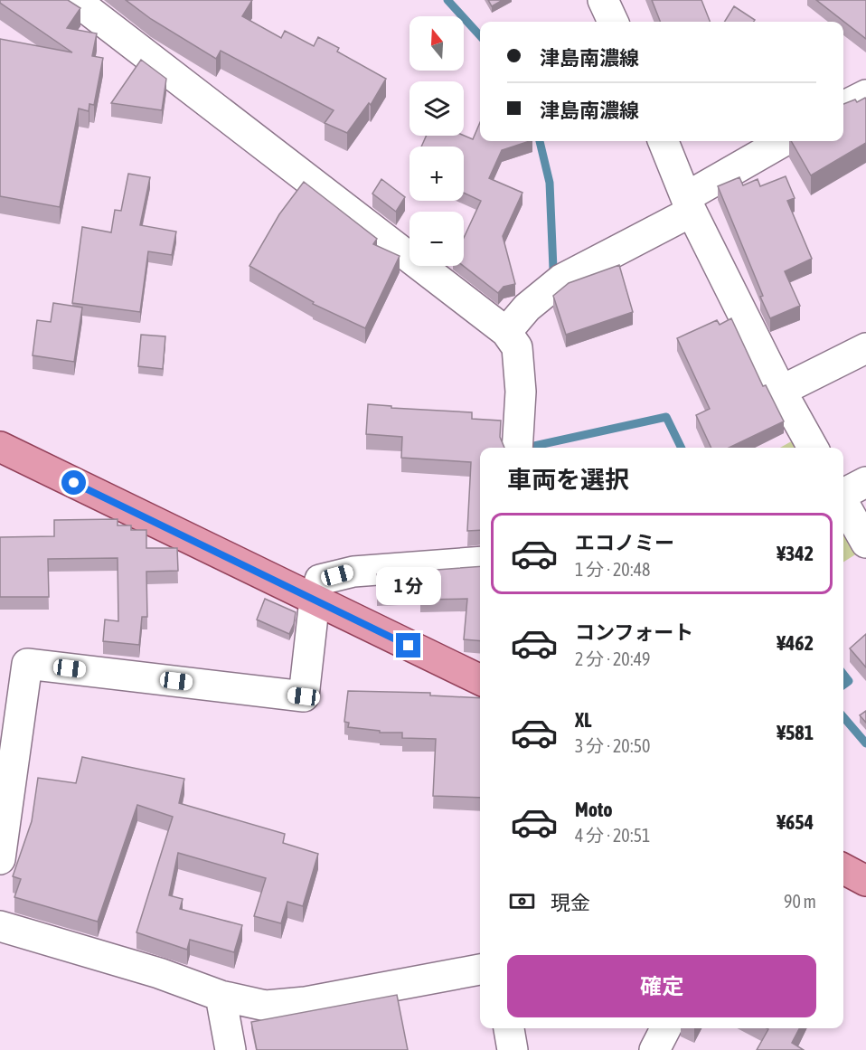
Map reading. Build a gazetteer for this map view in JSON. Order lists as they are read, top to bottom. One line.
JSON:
{"north":"top","page":{"map_buttons":["+","−"],"banner":["津島南濃線","津島南濃線"],"heading":"車両を選択","list":[{"name":"エコノミー","note":"1 分 · 20:48","value":"¥342"},{"name":"コンフォート","note":"2 分 · 20:49","value":"¥462"},{"name":"XL","note":"3 分 · 20:50","value":"¥581"},{"name":"Moto","note":"4 分 · 20:51","value":"¥654"}],"bubble":"1 分","pay":["現金","90 m"],"buttons":"確定"}}
